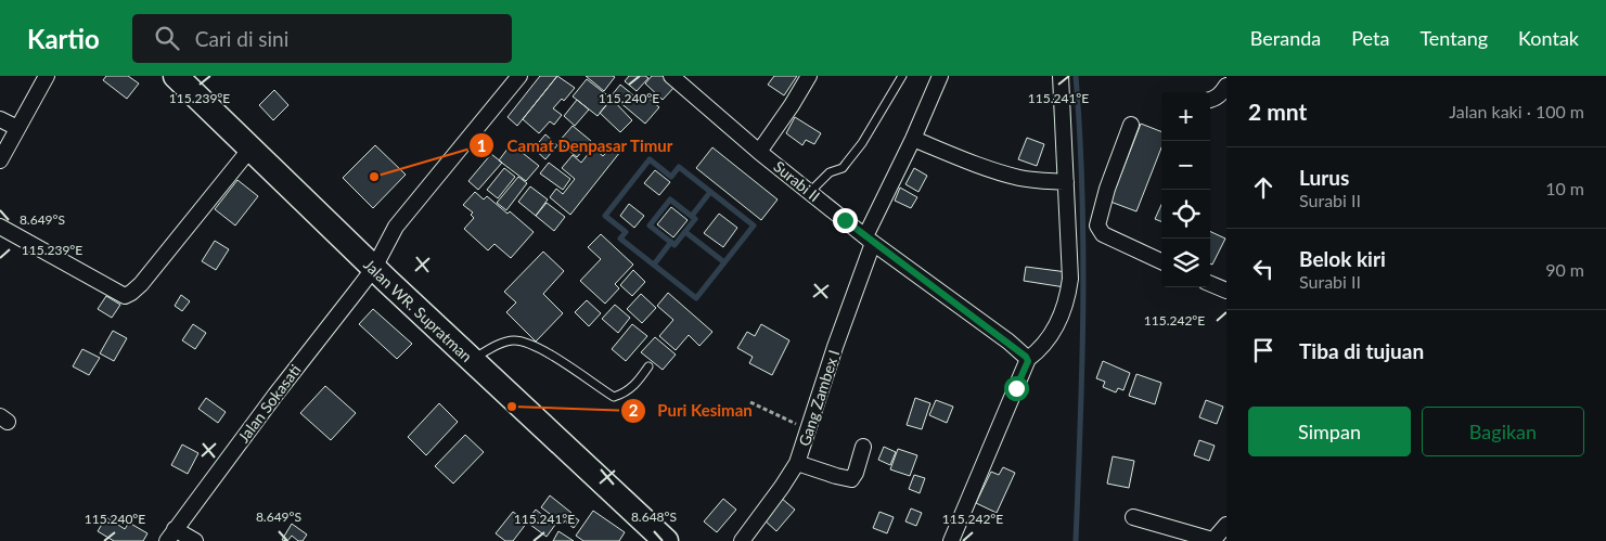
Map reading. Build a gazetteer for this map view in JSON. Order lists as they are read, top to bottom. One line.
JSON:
{"streets":{"main road":["Jalan WR. Supratman"],"street":["Surabi II","Gang Zambex I","Jalan Sokasati"]},"crossings":[["Surabi II","Gang Zambex I"],["Jalan WR. Supratman","Jalan Sokasati"]],"places":["Camat Denpasar Timur","Puri Kesiman"],"page":{"header":"Kartio","search":"Cari di sini","nav":["Beranda","Peta","Tentang","Kontak"],"heading":["2 mnt","Jalan kaki · 100 m"],"map_buttons":["+","−"],"list":[["Lurus","Surabi II","10 m"],["Belok kiri","Surabi II","90 m"],"Tiba di tujuan"],"buttons":["Simpan","Bagikan"]},"coordinates":["115.239°E","115.240°E","115.241°E","8.649°S","115.242°E","8.648°S"]}
